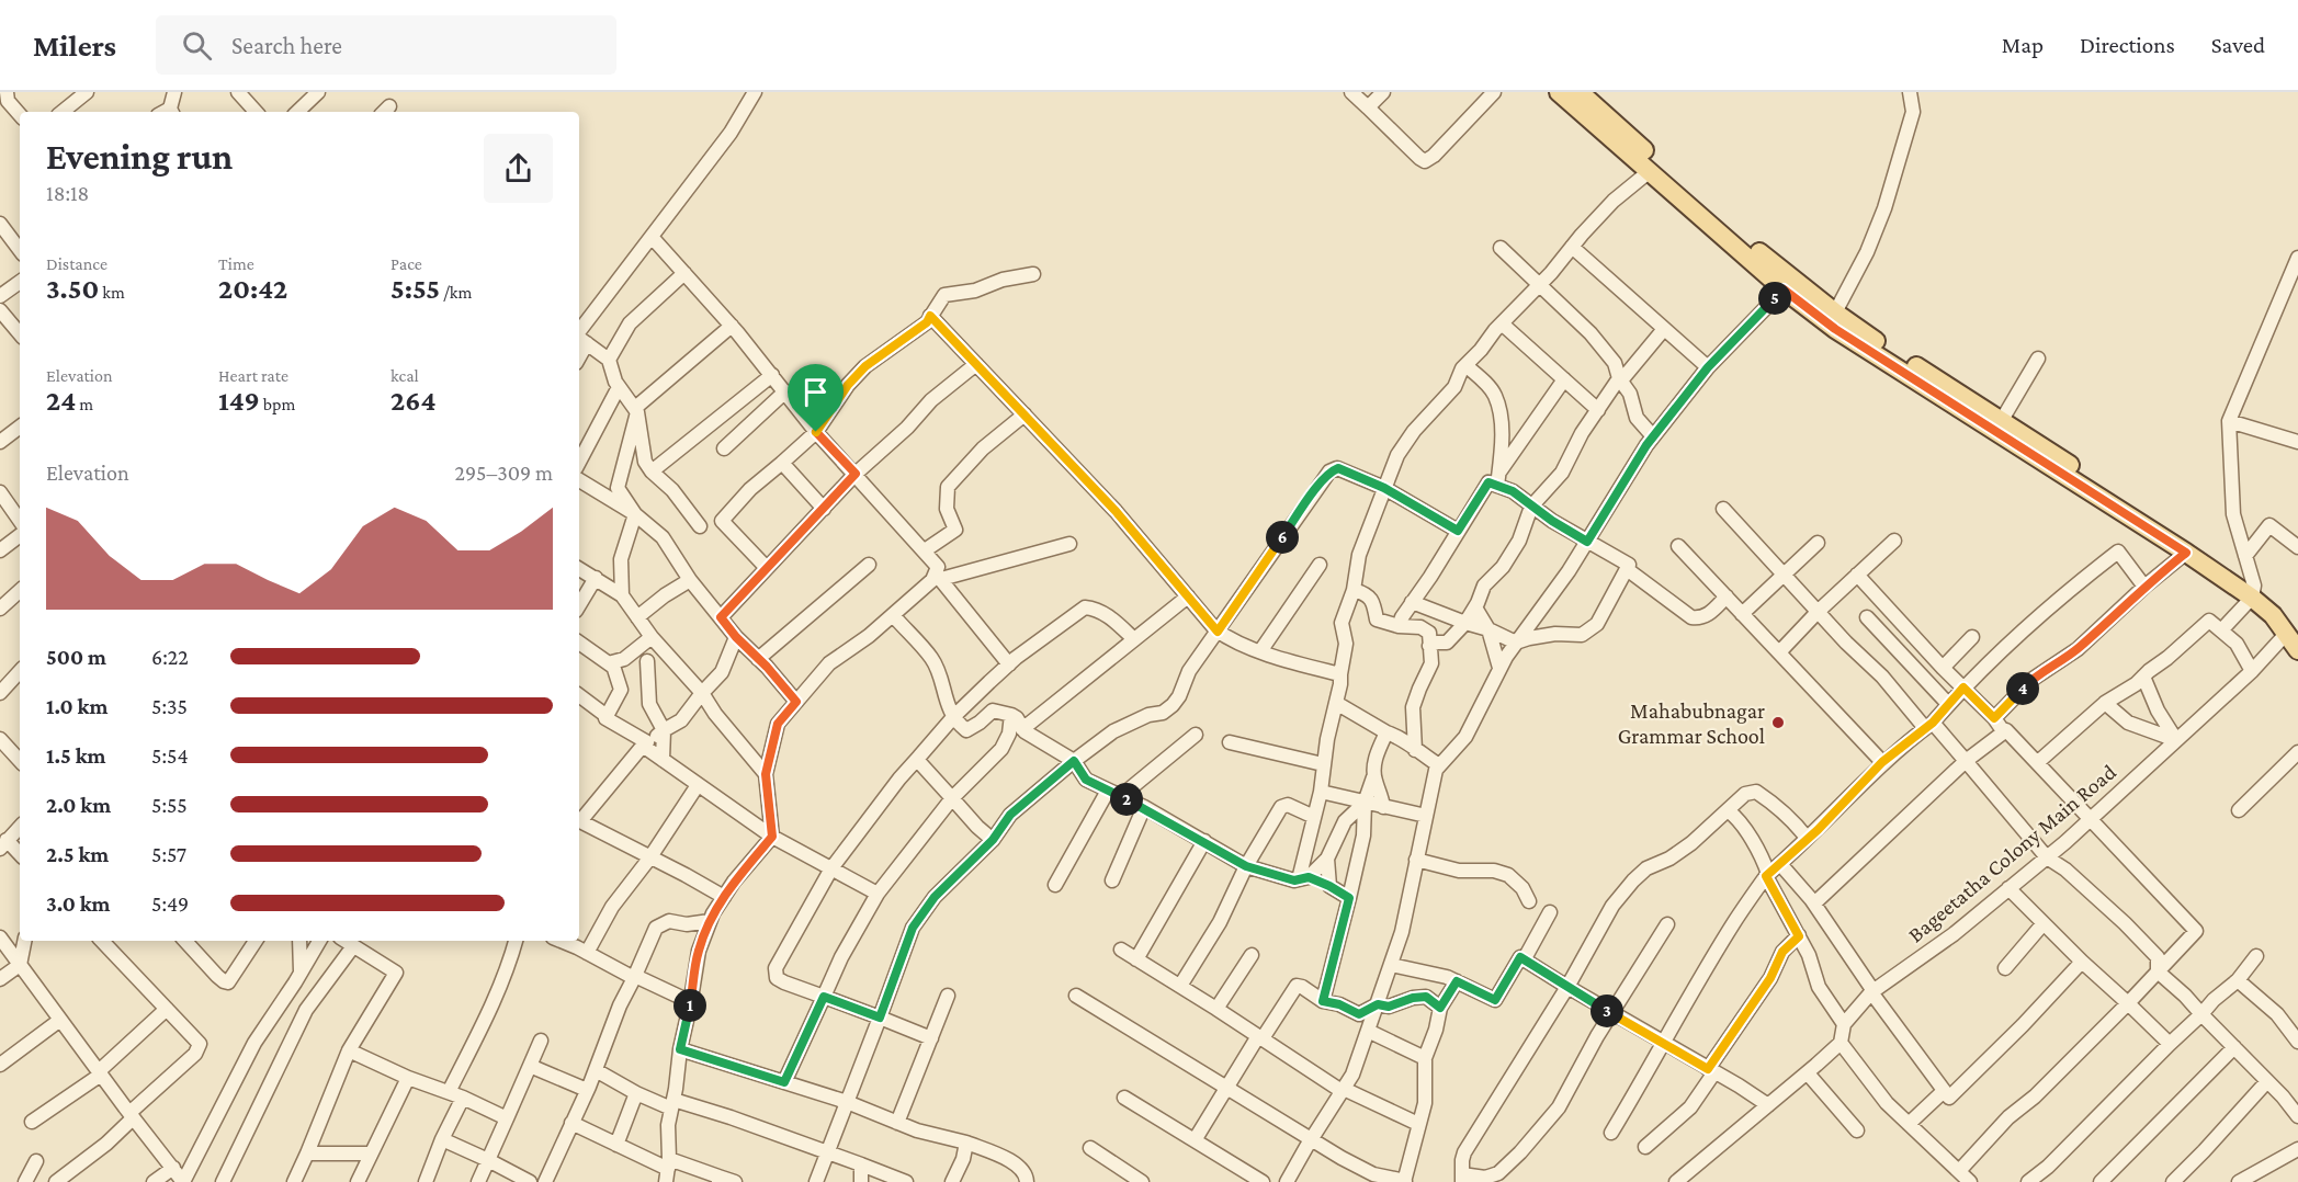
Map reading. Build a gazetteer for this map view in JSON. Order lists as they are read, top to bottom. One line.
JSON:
{"streets":{"street":["Bageetatha Colony Main Road"]},"places":["Mahabubnagar Grammar School"],"page":{"header":"Milers","search":"Search here","nav":["Map","Directions","Saved"],"heading":["Evening run","18:18"],"stats":[["Distance","3.50 km"],["Time","20:42"],["Pace","5:55 /km"],["Elevation","24 m"],["Heart rate","149 bpm"],["kcal","264"]],"pins":["5","6","4","2","1","3"],"chart":["Elevation","295–309 m"],"list":[{"name":"500 m","note":"6:22"},{"name":"1.0 km","note":"5:35"},{"name":"1.5 km","note":"5:54"},{"name":"2.0 km","note":"5:55"},{"name":"2.5 km","note":"5:57"},{"name":"3.0 km","note":"5:49"}]}}
